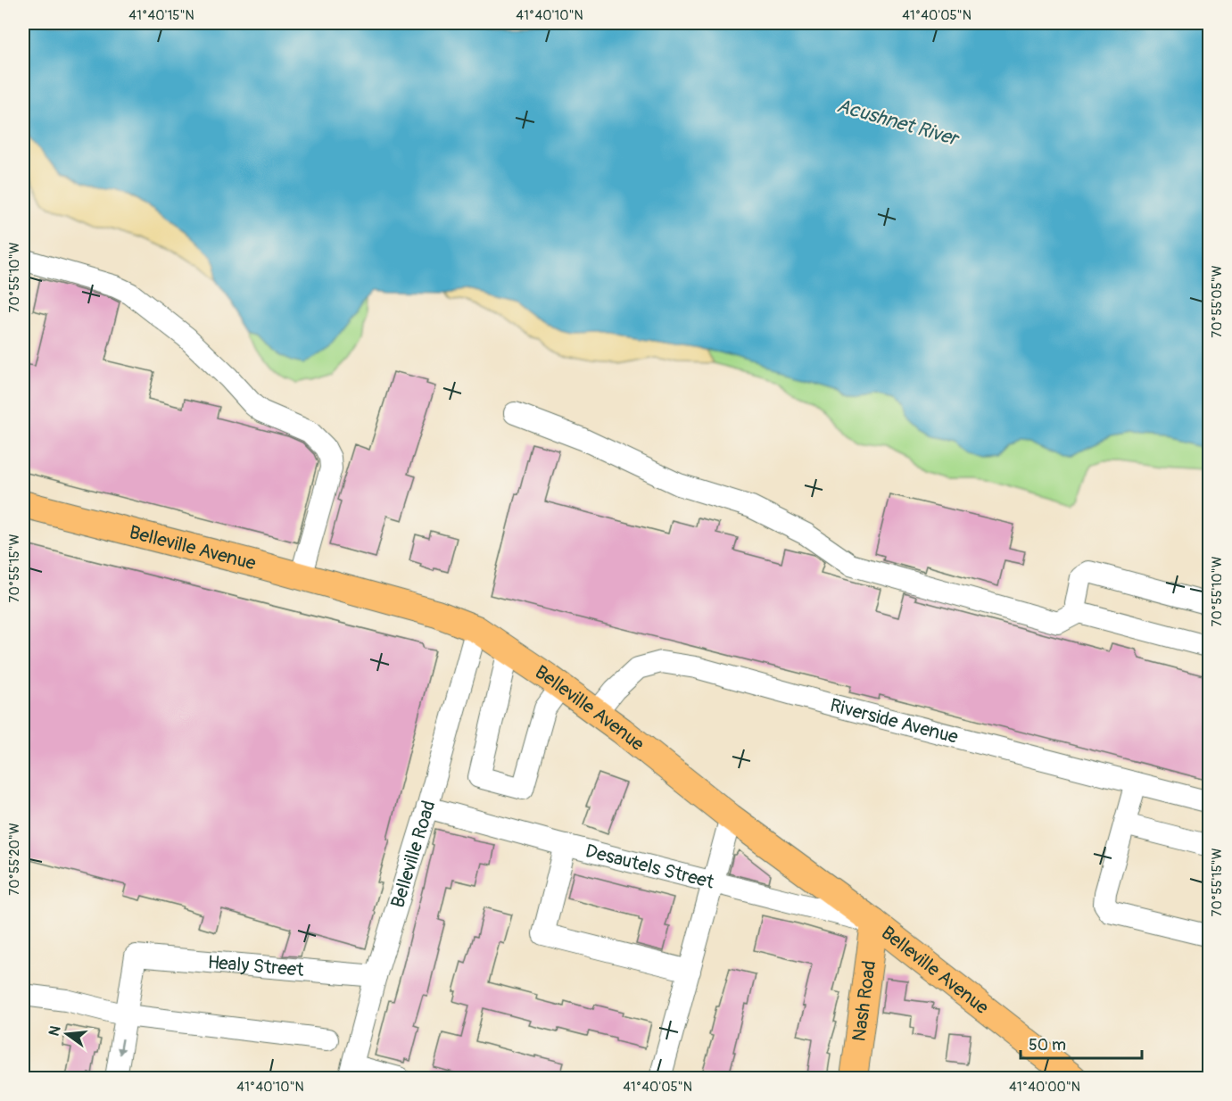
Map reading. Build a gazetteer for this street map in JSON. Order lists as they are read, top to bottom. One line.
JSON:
{"streets":{"main road":["Belleville Avenue","Nash Road"],"street":["Riverside Avenue","Belleville Road","Desautels Street","Healy Street"]},"crossings":[["Belleville Avenue","Riverside Avenue"],["Belleville Avenue","Belleville Road"],["Belleville Avenue","Desautels Street"],["Belleville Avenue","Nash Road"],["Belleville Road","Desautels Street"],["Belleville Road","Healy Street"],["Desautels Street","Nash Road"]],"water":["Acushnet River"],"scale_bar":"50 m","north":"left","coordinates":["41°40'15\"N","41°40'10\"N","41°40'05\"N","70°55'10\"W","70°55'05\"W","70°55'15\"W","70°55'20\"W","41°40'00\"N"]}
